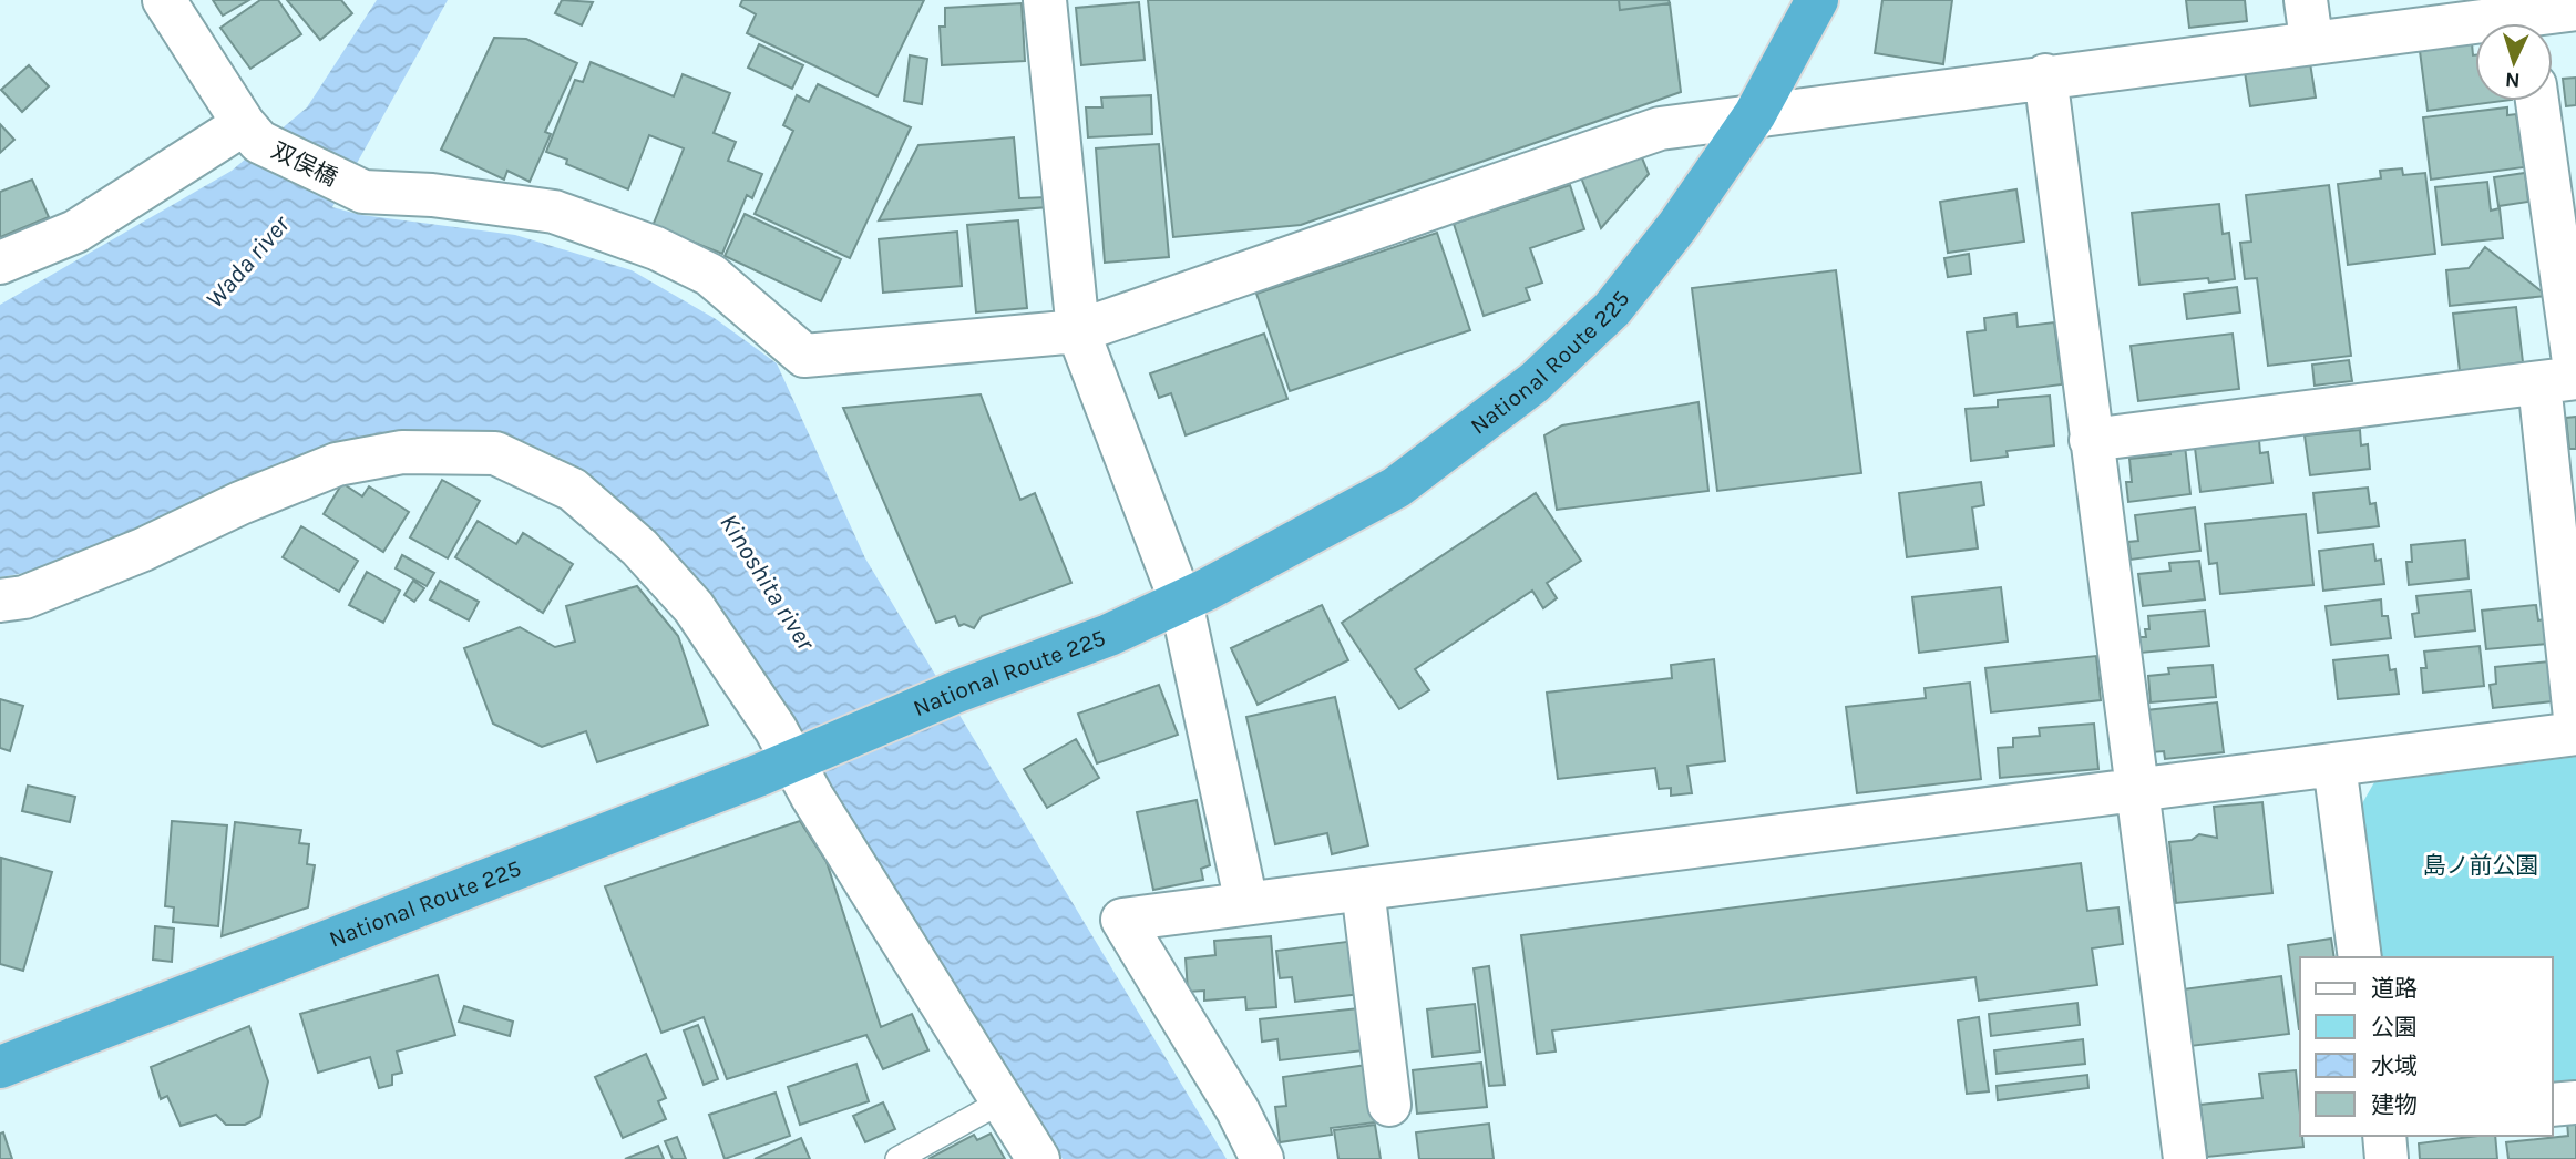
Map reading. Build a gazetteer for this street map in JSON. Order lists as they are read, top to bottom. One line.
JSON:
{"streets":{"highway":["National Route 225"],"street":["双俣橋"]},"crossings":[["双俣橋","National Route 225"]],"water":["Wada river","Kinoshita river"],"parks":["島ノ前公園"],"legend":["道路","公園","水域","建物"],"north":"bottom"}
